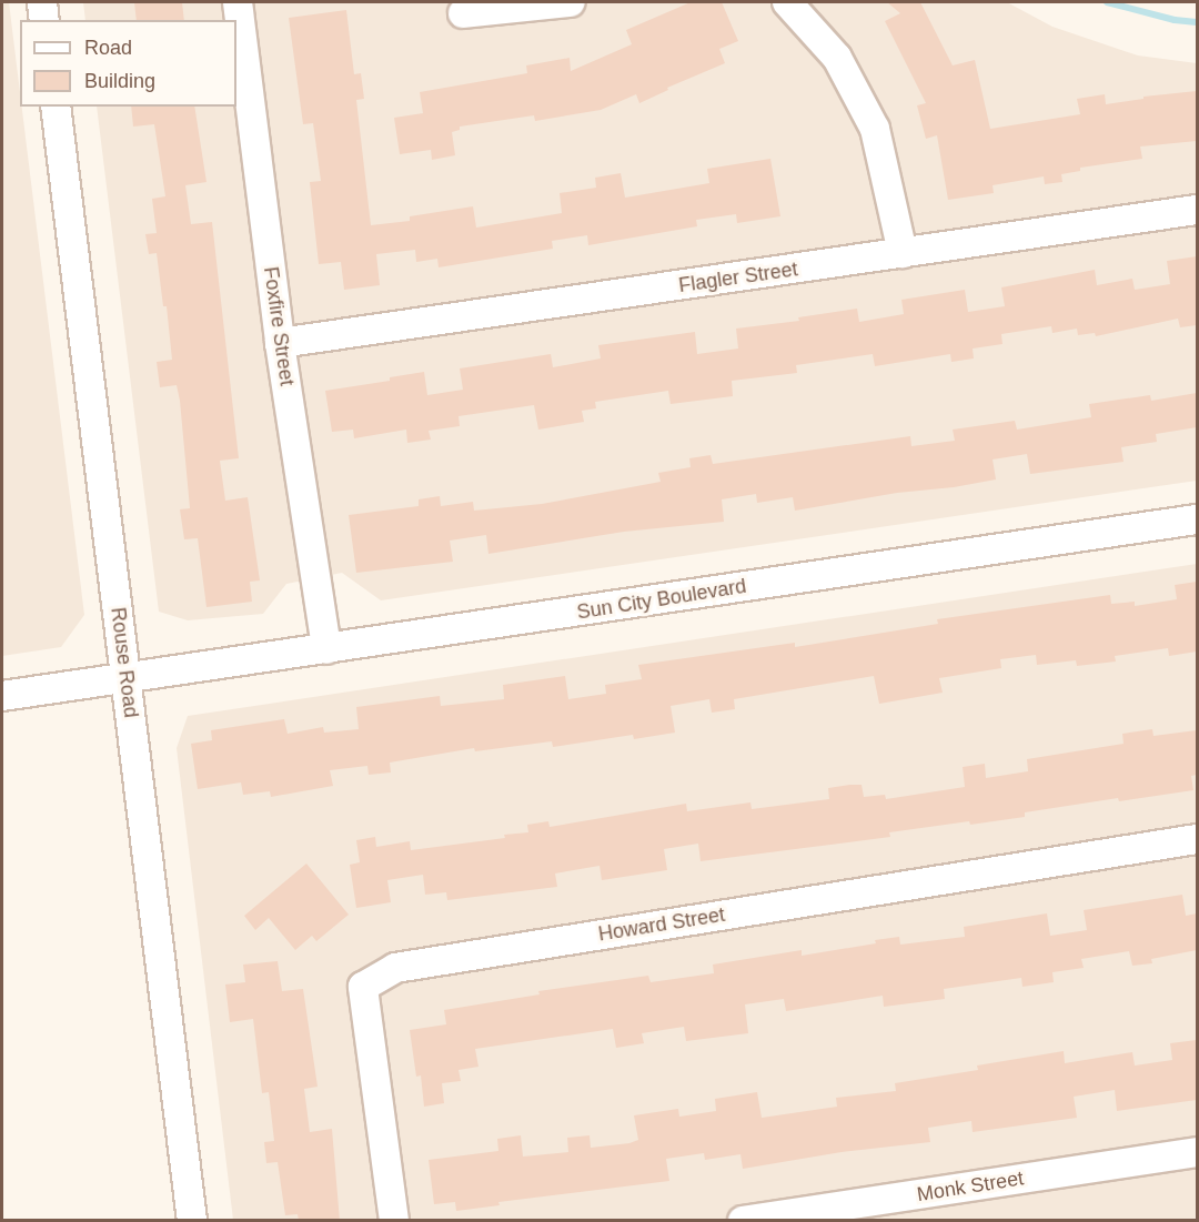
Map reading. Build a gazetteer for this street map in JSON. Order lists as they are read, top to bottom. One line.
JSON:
{"streets":{"street":["Flagler Street","Foxfire Street","Sun City Boulevard","Rouse Road","Howard Street","Monk Street"]},"crossings":[["Flagler Street","Foxfire Street"],["Foxfire Street","Sun City Boulevard"],["Sun City Boulevard","Rouse Road"]],"legend":["Road","Building"]}
